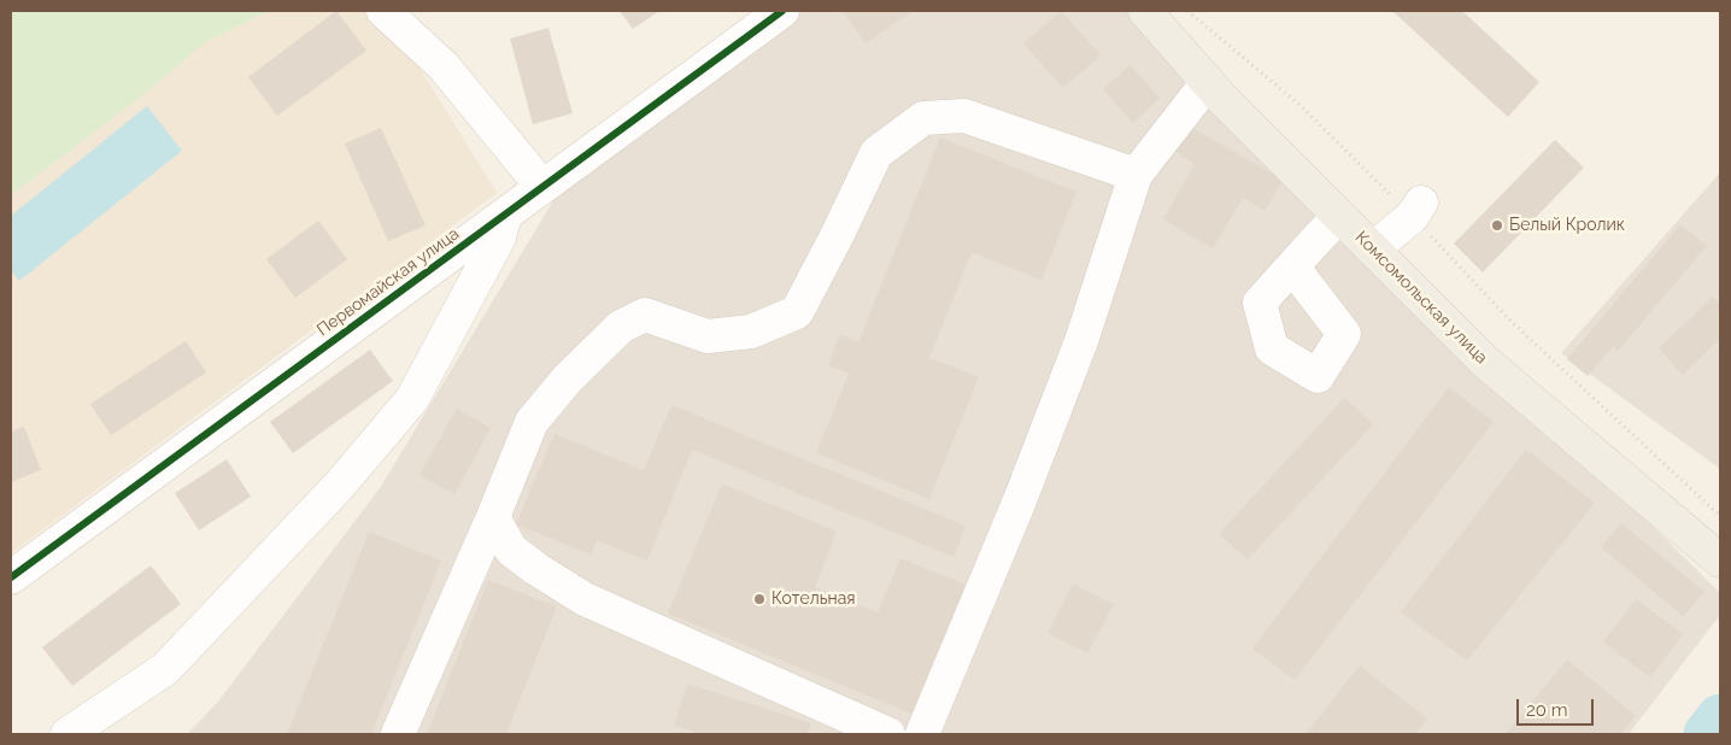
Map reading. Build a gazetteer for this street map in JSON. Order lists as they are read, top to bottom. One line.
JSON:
{"streets":{"main road":["Комсомольская улица"],"street":["Первомайская улица"]},"places":["Белый Кролик","Котельная"],"scale_bar":"20 m"}
